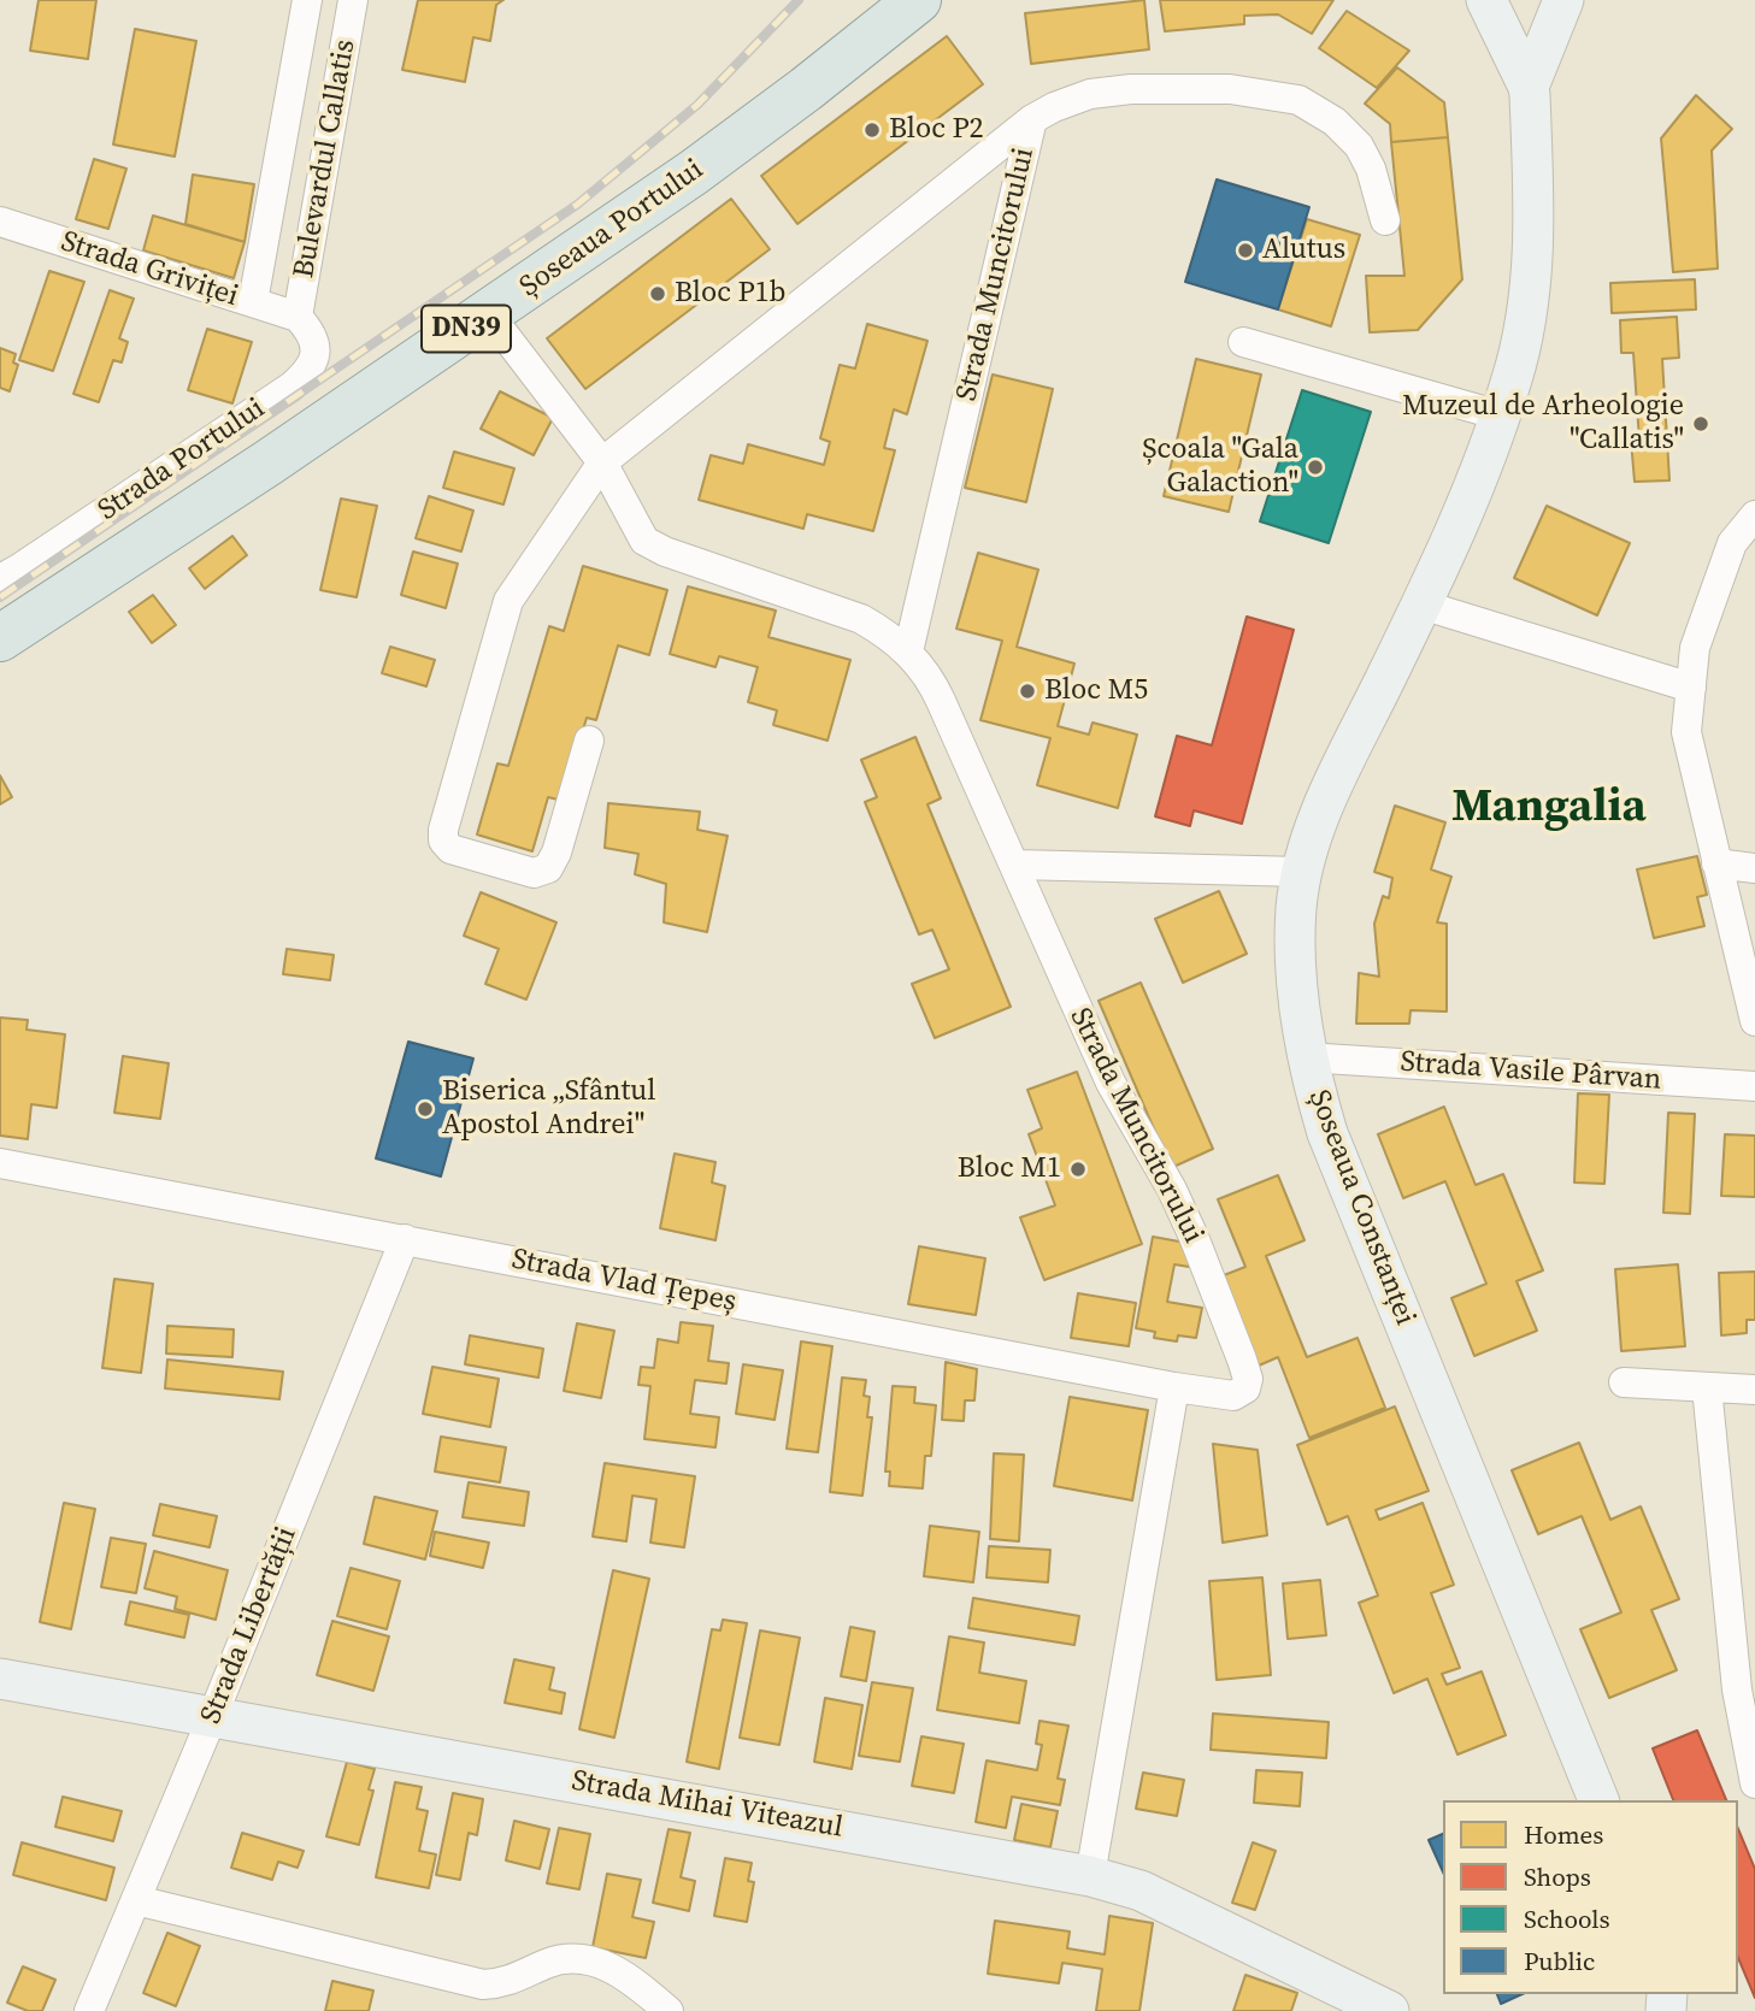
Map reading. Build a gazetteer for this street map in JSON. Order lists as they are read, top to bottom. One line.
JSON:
{"streets":{"main road":["Șoseaua Portului","DN39","Șoseaua Constanței","Strada Mihai Viteazul"],"street":["Bulevardul Callatis","Strada Griviței","Strada Muncitorului","Strada Portului","Strada Vasile Pârvan","Strada Vlad Țepeș","Strada Libertății"]},"crossings":[["Bulevardul Callatis","Strada Griviței"],["Bulevardul Callatis","Strada Portului"],["Șoseaua Portului","Strada Muncitorului"],["Strada Griviței","Strada Portului"],["Strada Muncitorului","Strada Vlad Țepeș"],["Strada Vasile Pârvan","Șoseaua Constanței"],["Strada Vlad Țepeș","Strada Libertății"],["Strada Libertății","Strada Mihai Viteazul"]],"districts":["Mangalia"],"places":["Bloc P2","Alutus","Bloc P1b","Muzeul de Arheologie \"Callatis\"","Școala \"Gala Galaction\"","Bloc M5","Biserica „Sfântul Apostol Andrei\"","Bloc M1"],"legend":["Homes","Shops","Schools","Public"]}
